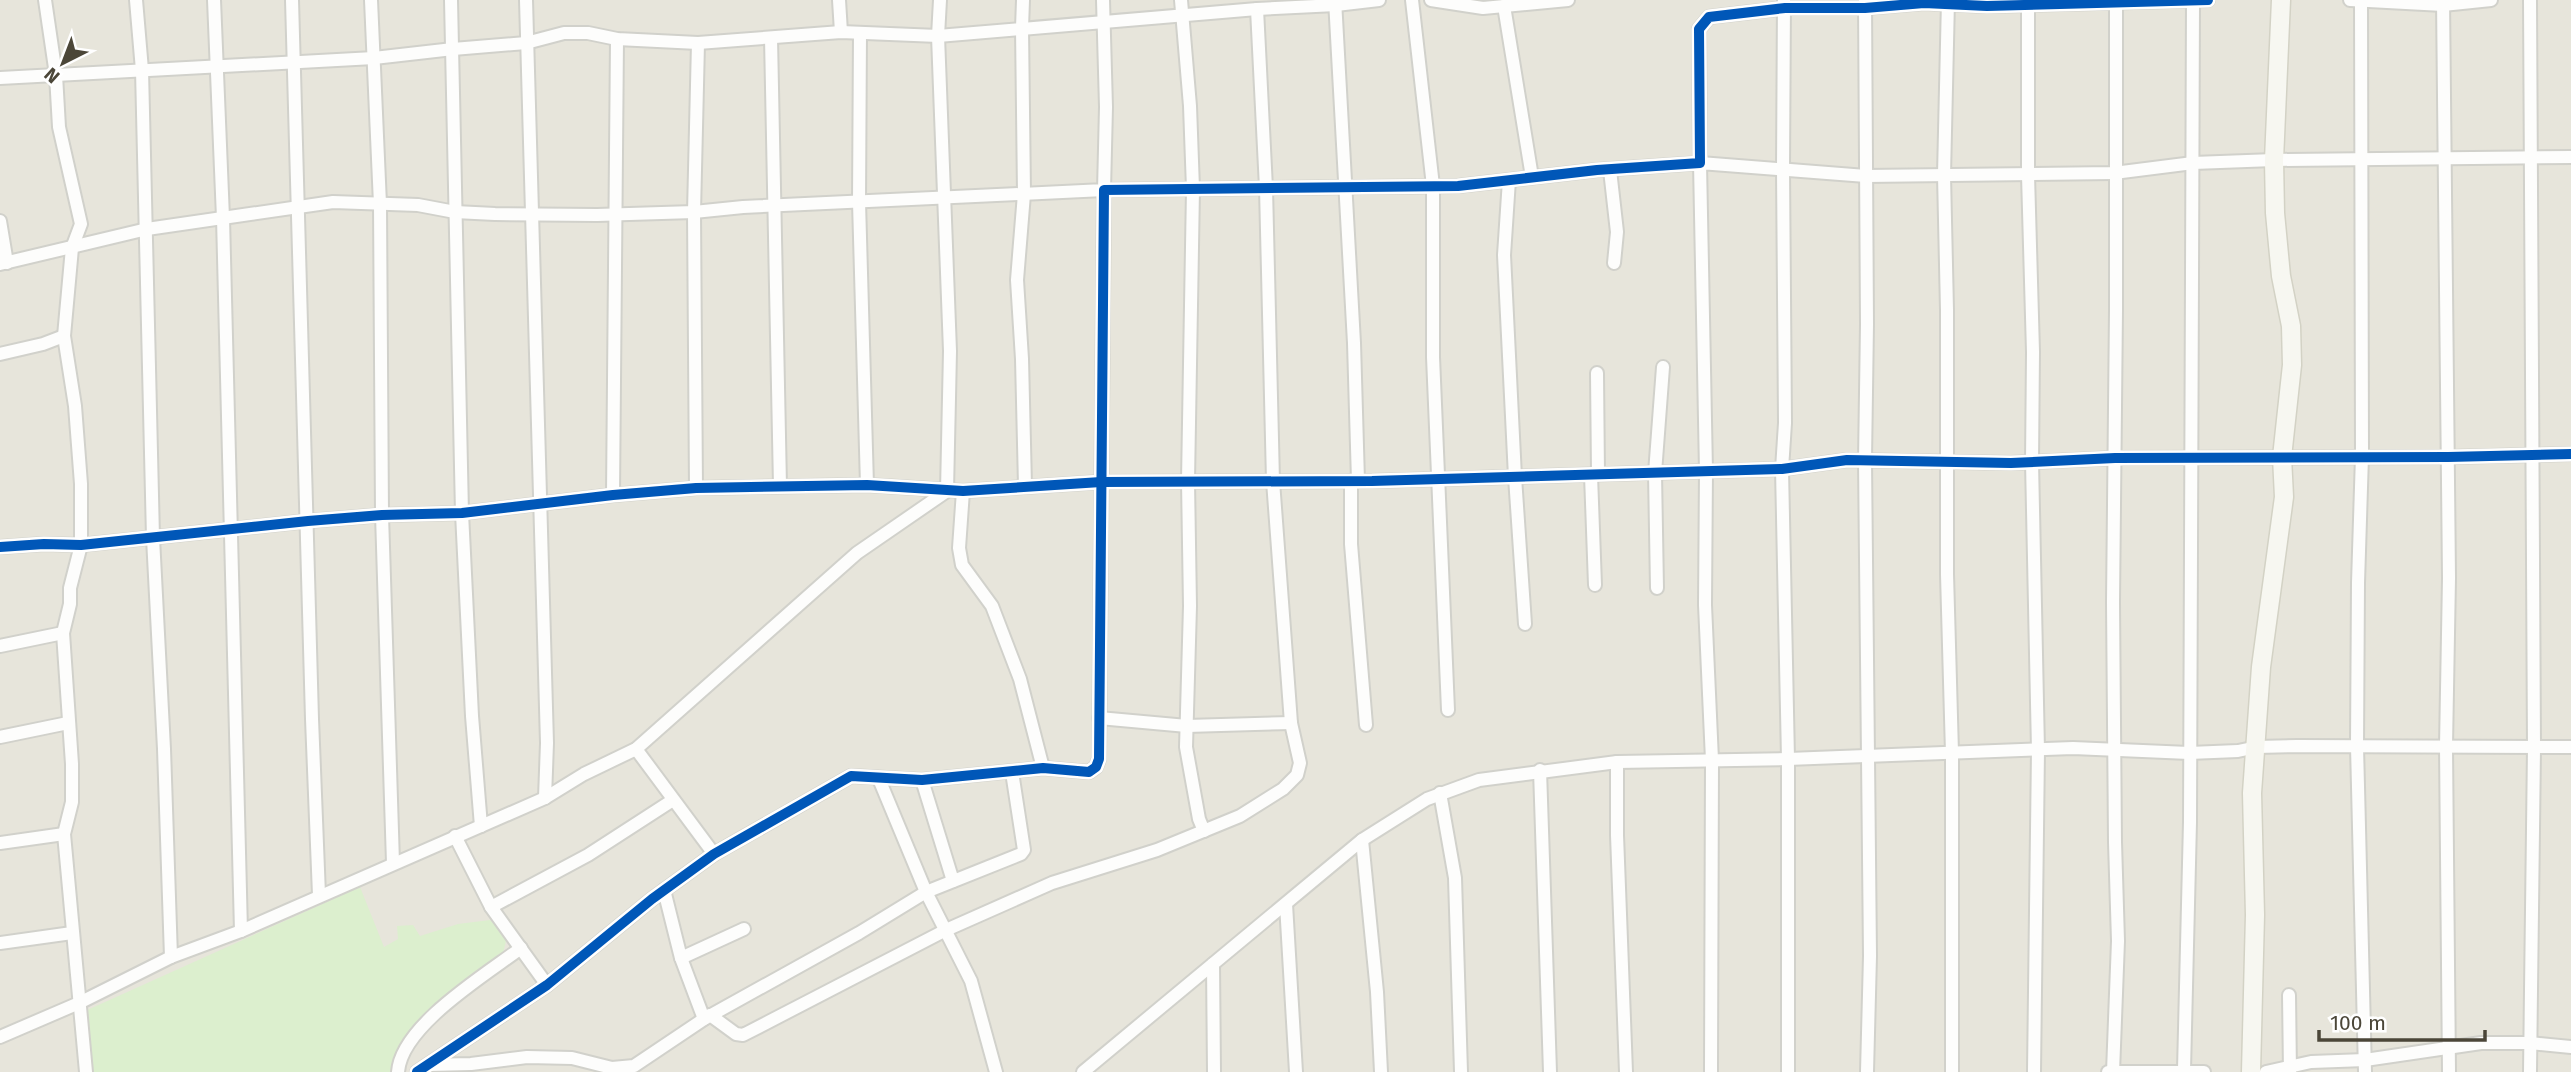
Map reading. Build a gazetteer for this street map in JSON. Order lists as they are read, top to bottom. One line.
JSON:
{"scale_bar":"100 m","north":"bottom left"}
